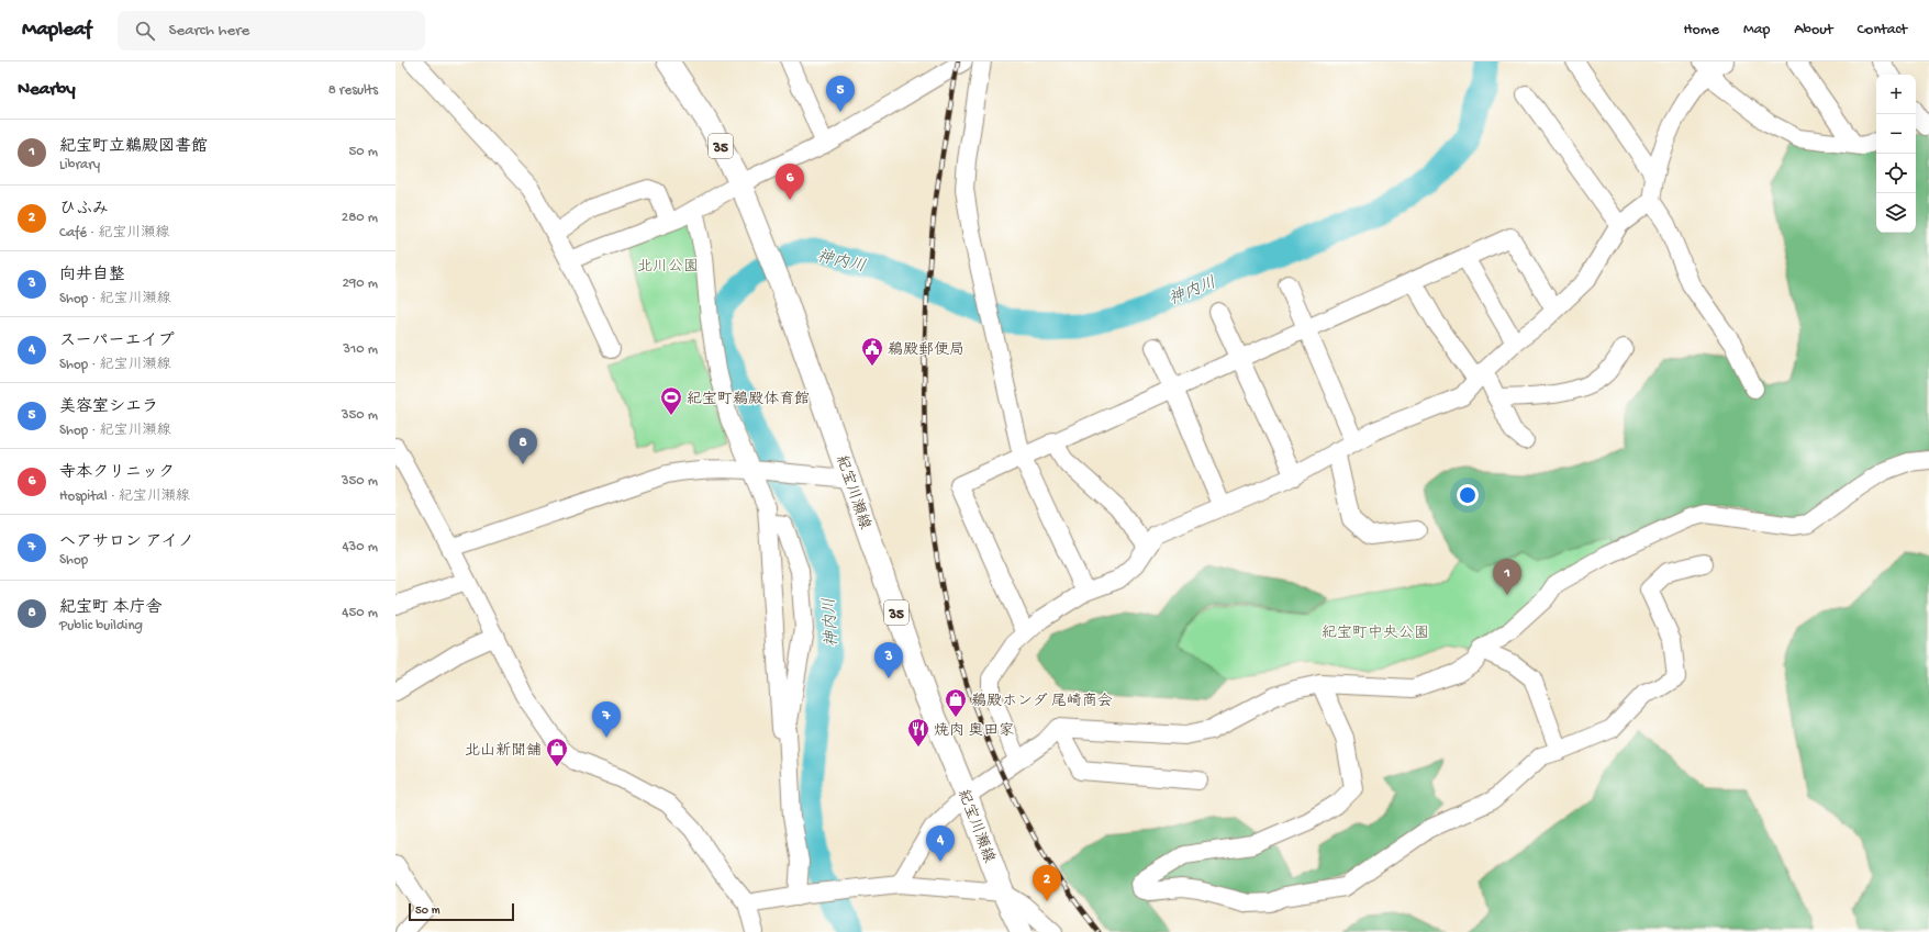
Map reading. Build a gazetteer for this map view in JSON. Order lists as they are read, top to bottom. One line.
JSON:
{"streets":{"main road":["35","紀宝川瀬線"]},"water":["神内川"],"parks":["北川公園","紀宝町中央公園"],"places":{"public building":["鵜殿郵便局"],"sports":["紀宝町鵜殿体育館"],"shop":["鵜殿ホンダ 尾崎商会","北山新聞舗"],"restaurant":["焼肉 奥田家"]},"scale_bar":"50 m","page":{"header":"Mapleaf","search":"Search here","nav":["Home","Map","About","Contact"],"heading":["Nearby","8 results"],"map_buttons":["+","−"],"pins":["5","6","8","1","3","7","4","2"],"list":[{"mark":"1","name":"紀宝町立鵜殿図書館","note":"Library","value":"50 m"},{"mark":"2","name":"ひふみ","note":"Café · 紀宝川瀬線","value":"280 m"},{"mark":"3","name":"向井自整","note":"Shop · 紀宝川瀬線","value":"290 m"},{"mark":"4","name":"スーパーエイプ","note":"Shop · 紀宝川瀬線","value":"310 m"},{"mark":"5","name":"美容室シエラ","note":"Shop · 紀宝川瀬線","value":"350 m"},{"mark":"6","name":"寺本クリニック","note":"Hospital · 紀宝川瀬線","value":"350 m"},{"mark":"7","name":"ヘアサロン アイノ","note":"Shop","value":"430 m"},{"mark":"8","name":"紀宝町 本庁舎","note":"Public building","value":"450 m"}],"scale":"50 m"}}
